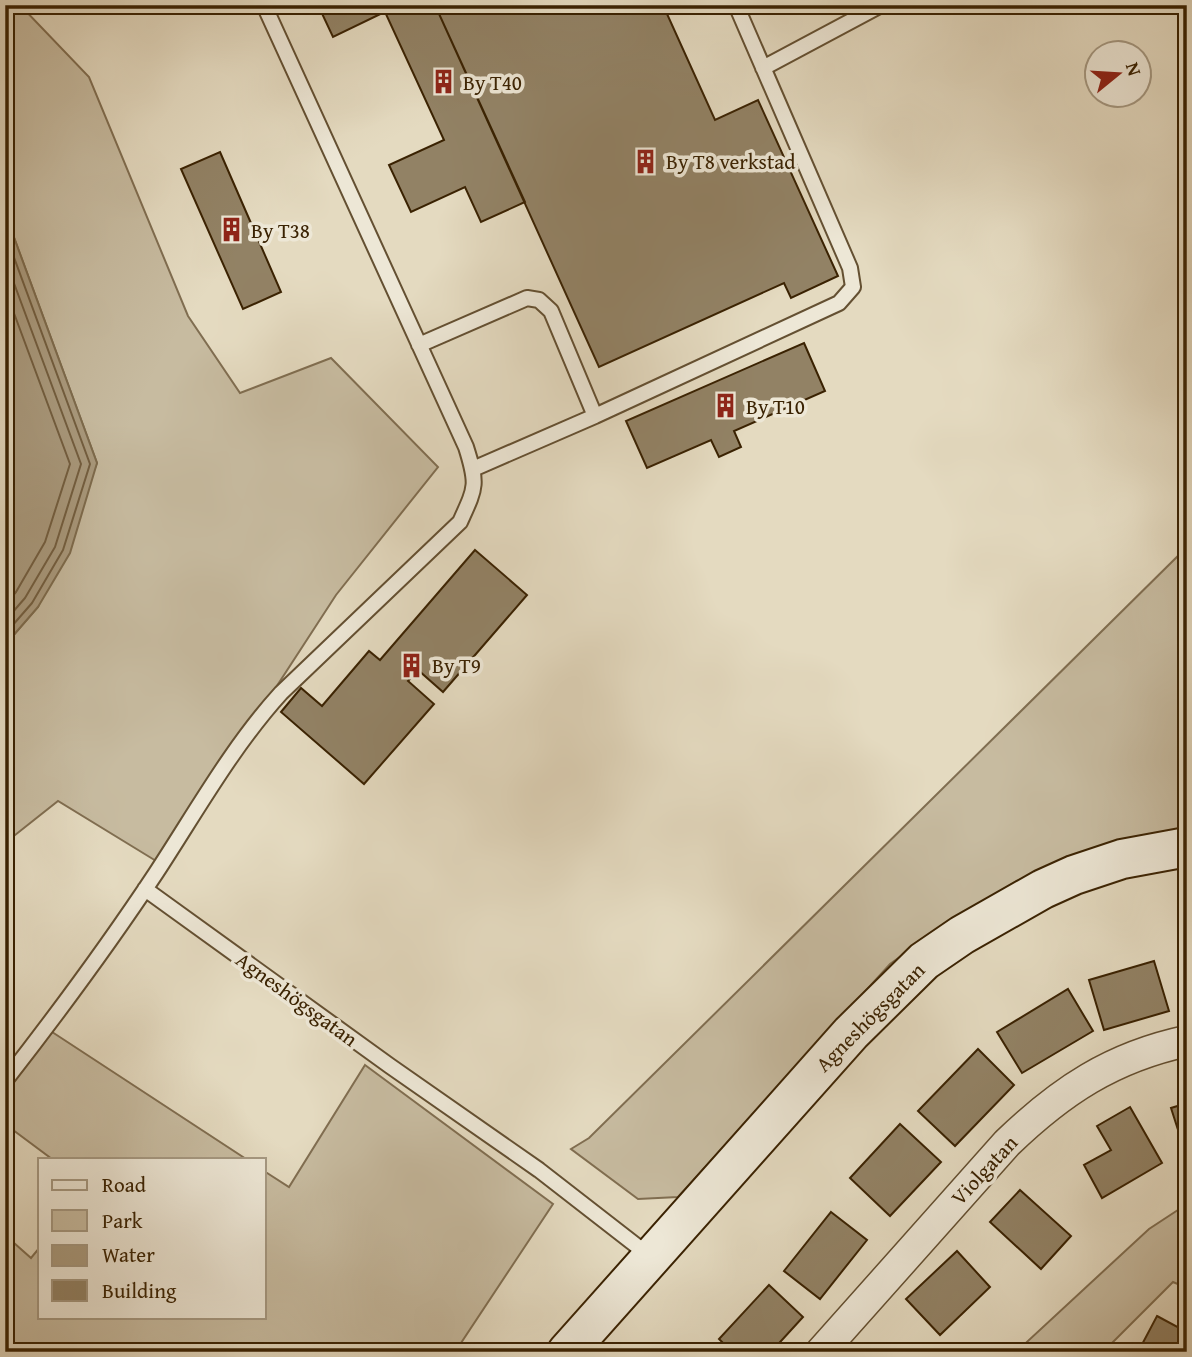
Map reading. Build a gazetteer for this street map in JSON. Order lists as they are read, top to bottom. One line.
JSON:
{"streets":{"street":["Agneshögsgatan","Violgatan"]},"places":{"building":["By T40","By T8 verkstad","By T38","By T10","By T9"]},"legend":["Road","Park","Water","Building"],"north":"right"}
